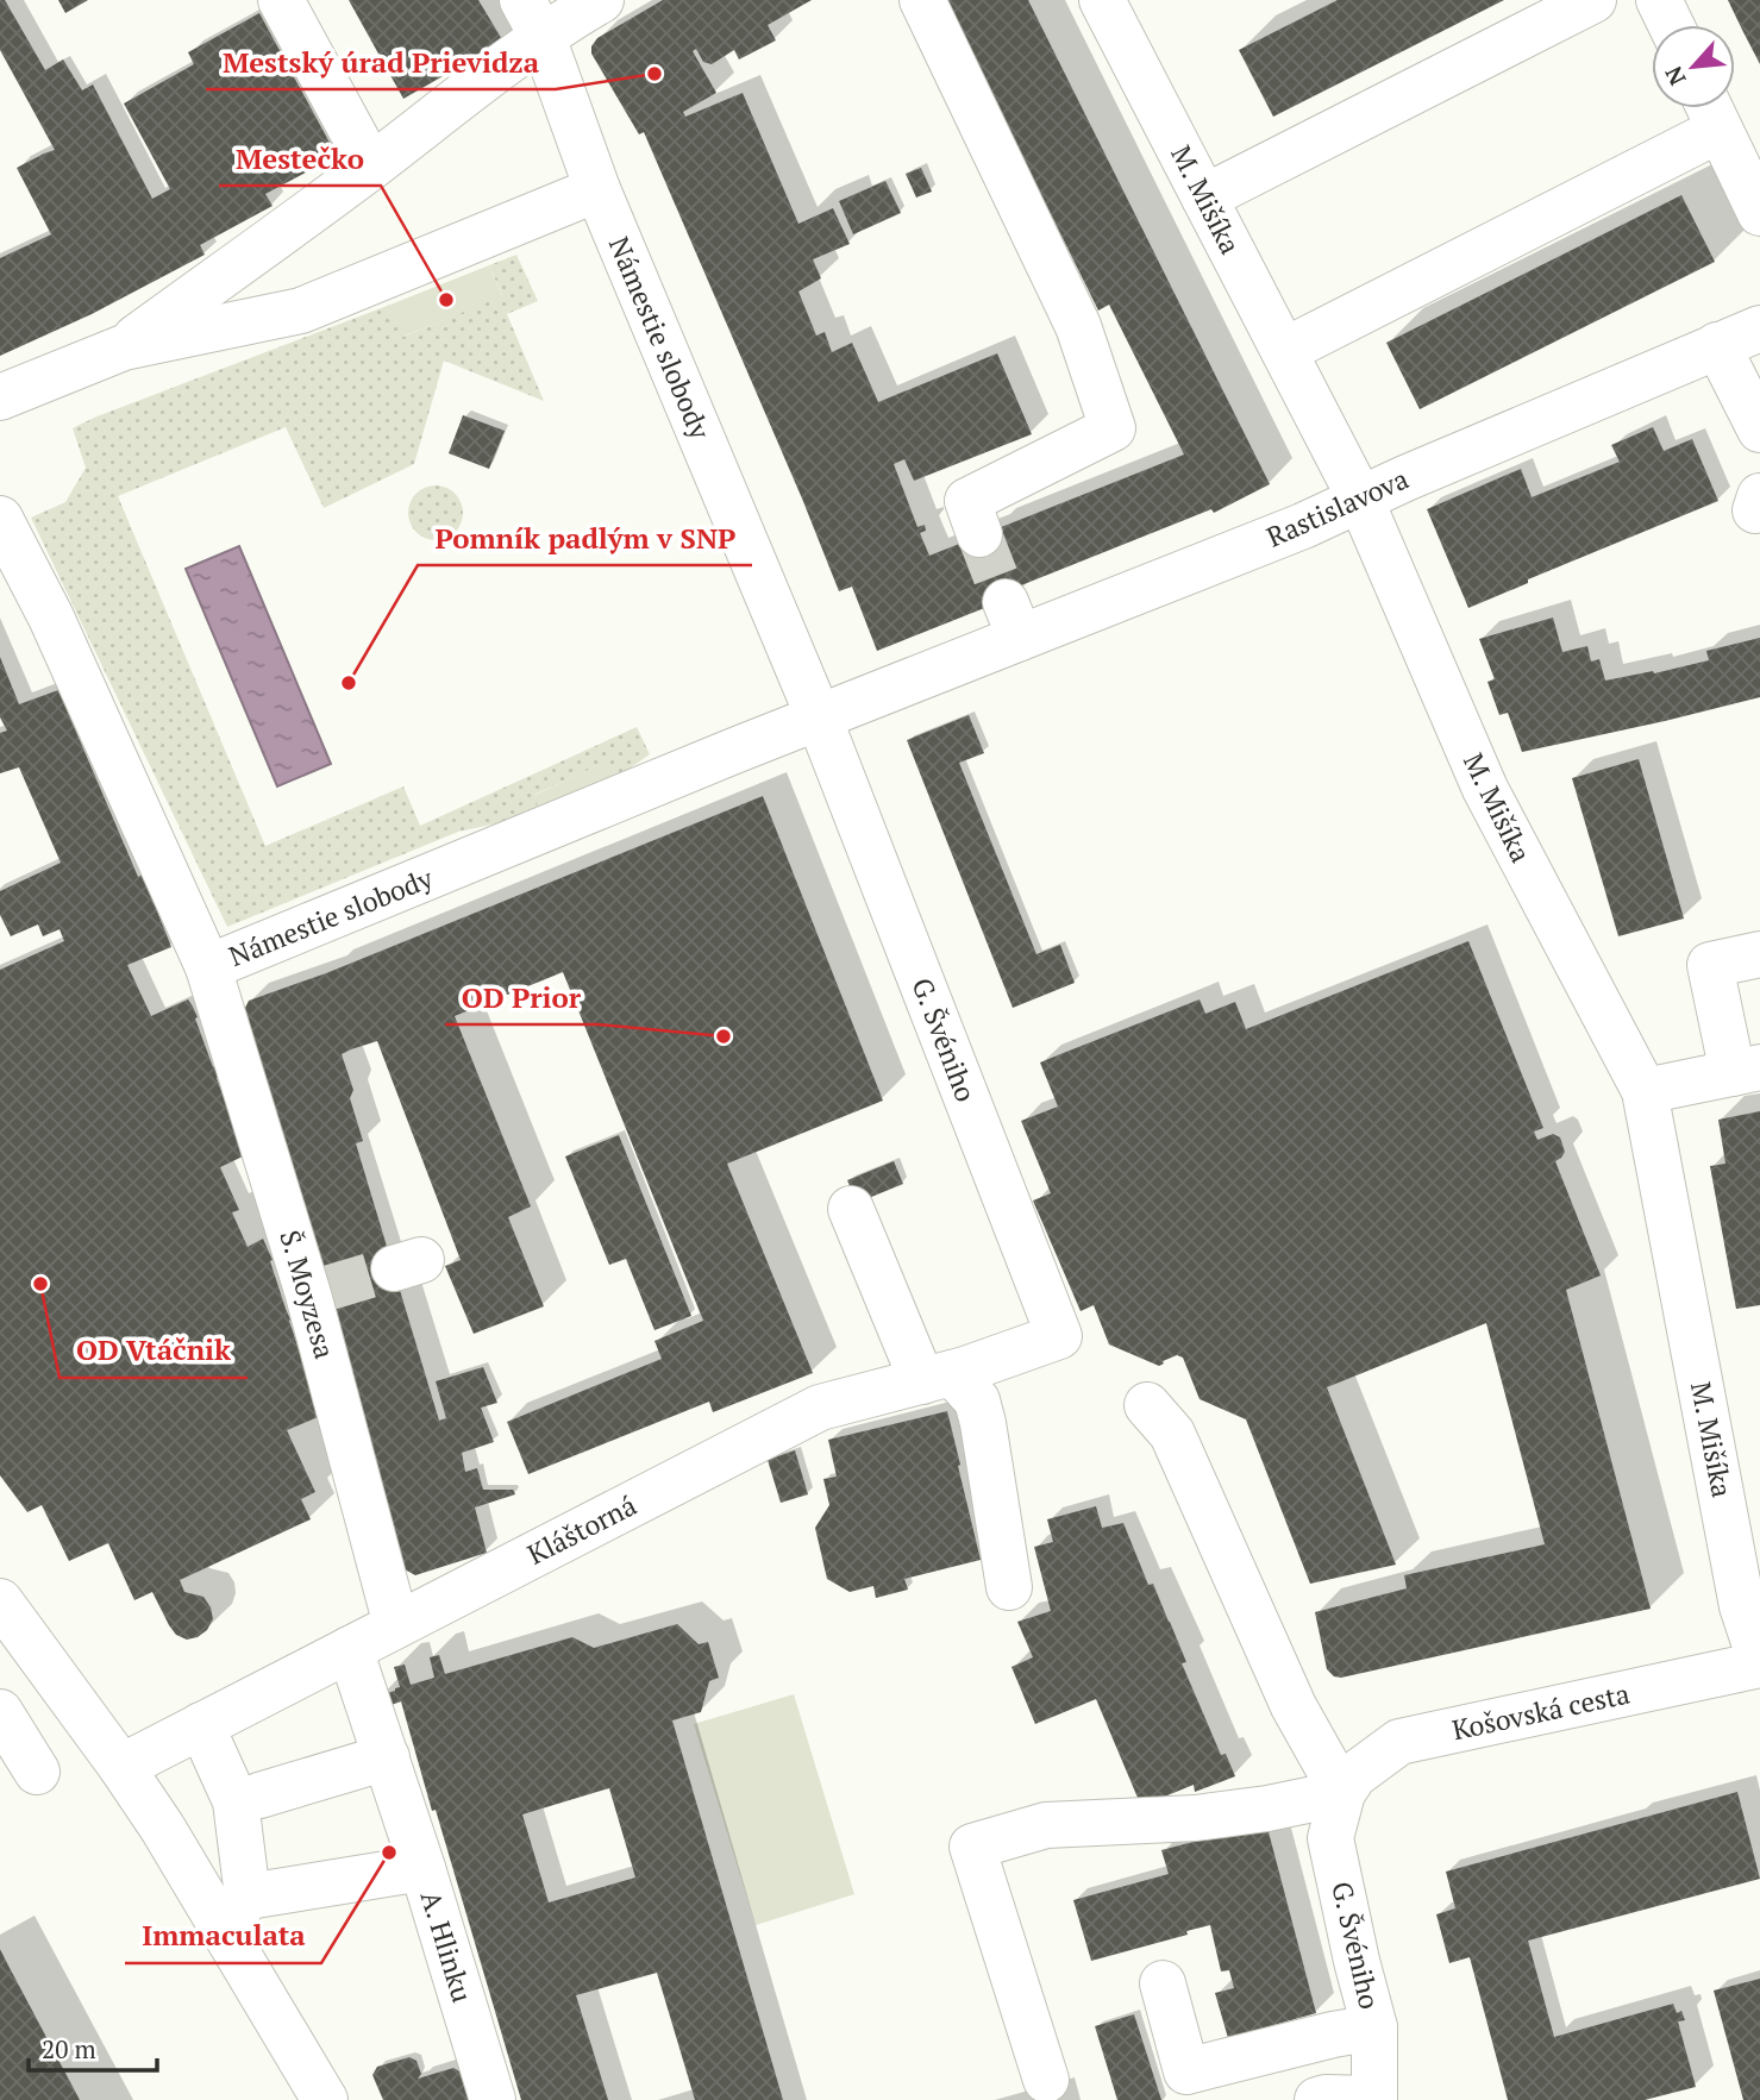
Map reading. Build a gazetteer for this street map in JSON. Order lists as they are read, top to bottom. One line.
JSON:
{"streets":{"street":["M. Mišíka","Námestie slobody","Rastislavova","G. Švéniho","Š. Moyzesa","Kláštorná","Košovská cesta","A. Hlinku"]},"crossings":[["M. Mišíka","Rastislavova"],["M. Mišíka","Košovská cesta"],["Námestie slobody","Rastislavova"],["Námestie slobody","G. Švéniho"],["Námestie slobody","Š. Moyzesa"],["G. Švéniho","Kláštorná"],["G. Švéniho","Košovská cesta"],["Š. Moyzesa","Kláštorná"]],"places":["Mestský úrad Prievidza","Mestečko","Pomník padlým v SNP","OD Prior","OD Vtáčnik","Immaculata"],"scale_bar":"20 m","north":"bottom left"}
